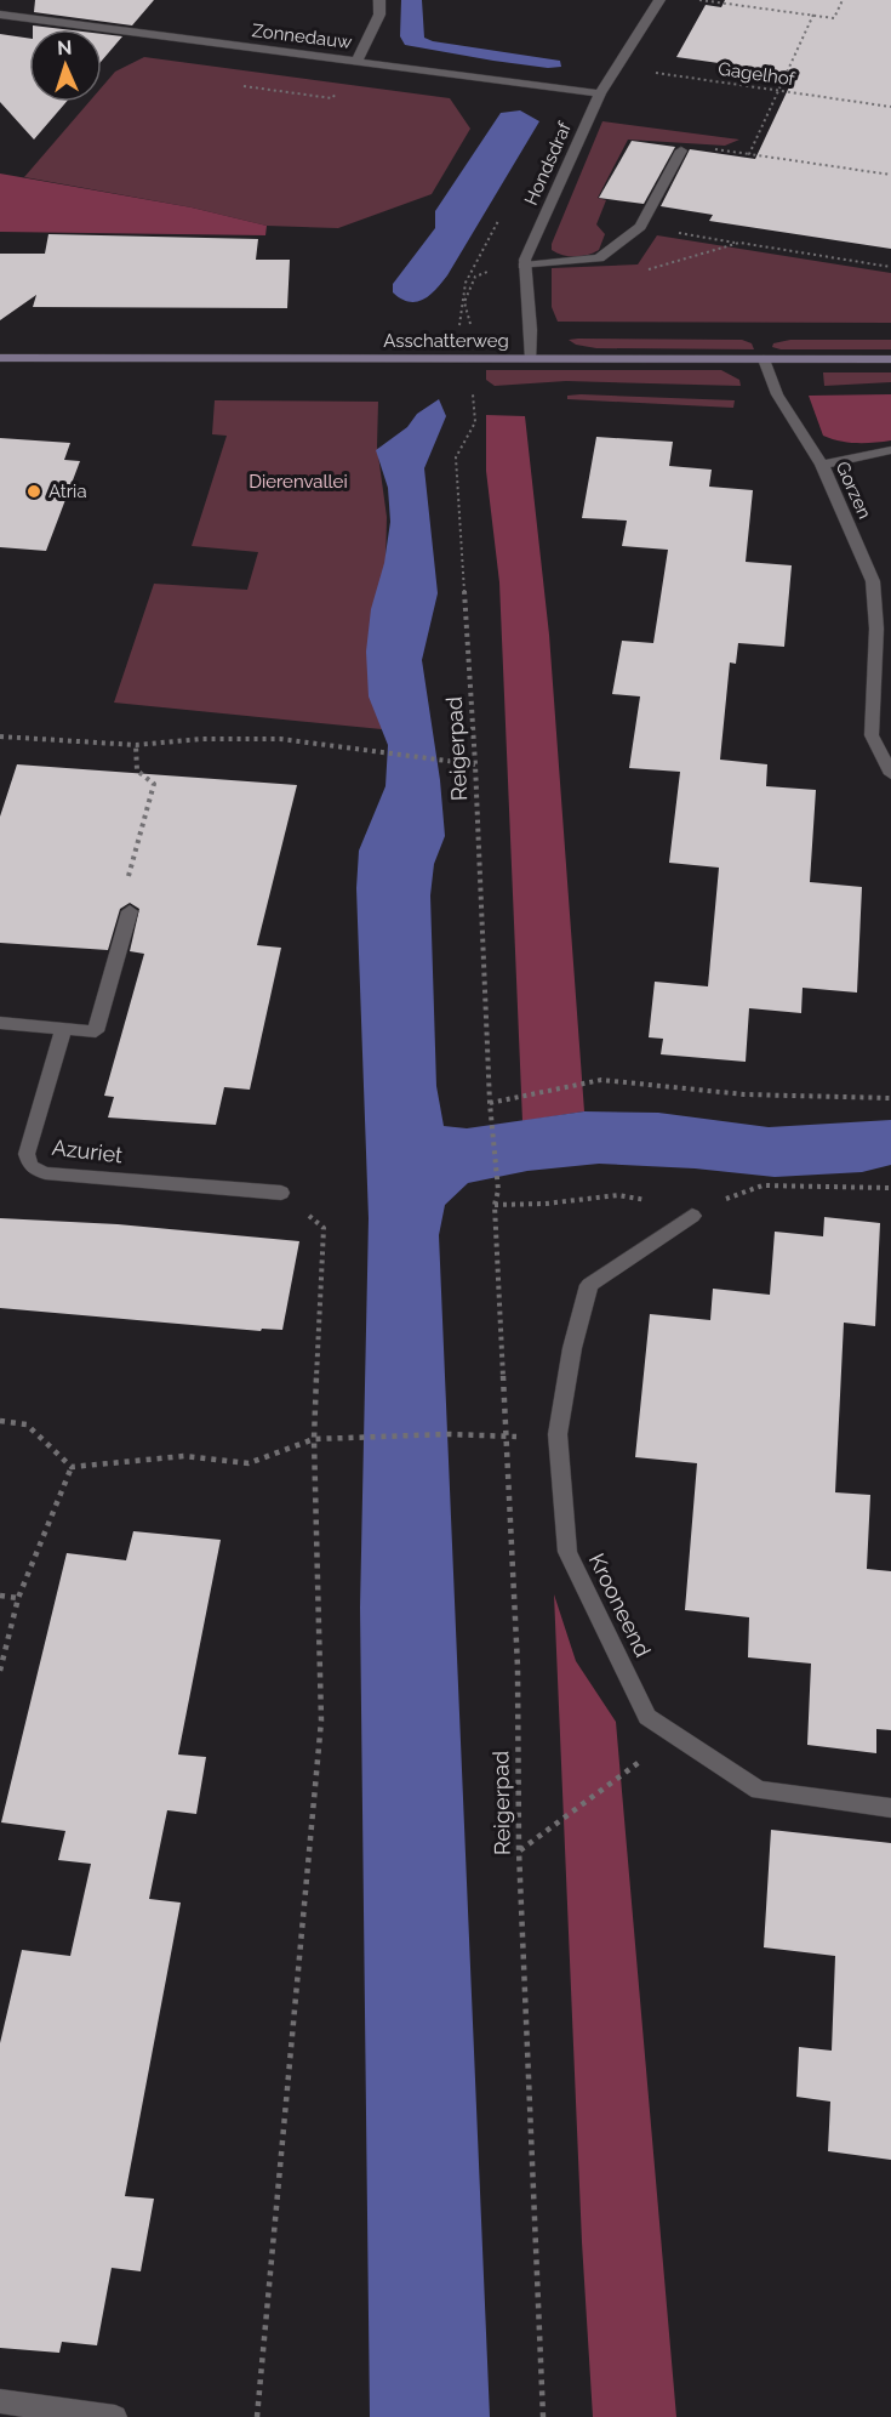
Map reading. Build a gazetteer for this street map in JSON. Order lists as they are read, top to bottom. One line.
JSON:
{"streets":{"street":["Zonnedauw","Hondsdraf","Asschatterweg","Gorzen","Azuriet","Krooneend"],"path":["Gagelhof","Reigerpad"]},"crossings":[["Zonnedauw","Hondsdraf"],["Gagelhof","Hondsdraf"],["Asschatterweg","Gorzen"],["Asschatterweg","Reigerpad"]],"parks":["Dierenvallei"],"places":["Atria"],"north":"top"}
